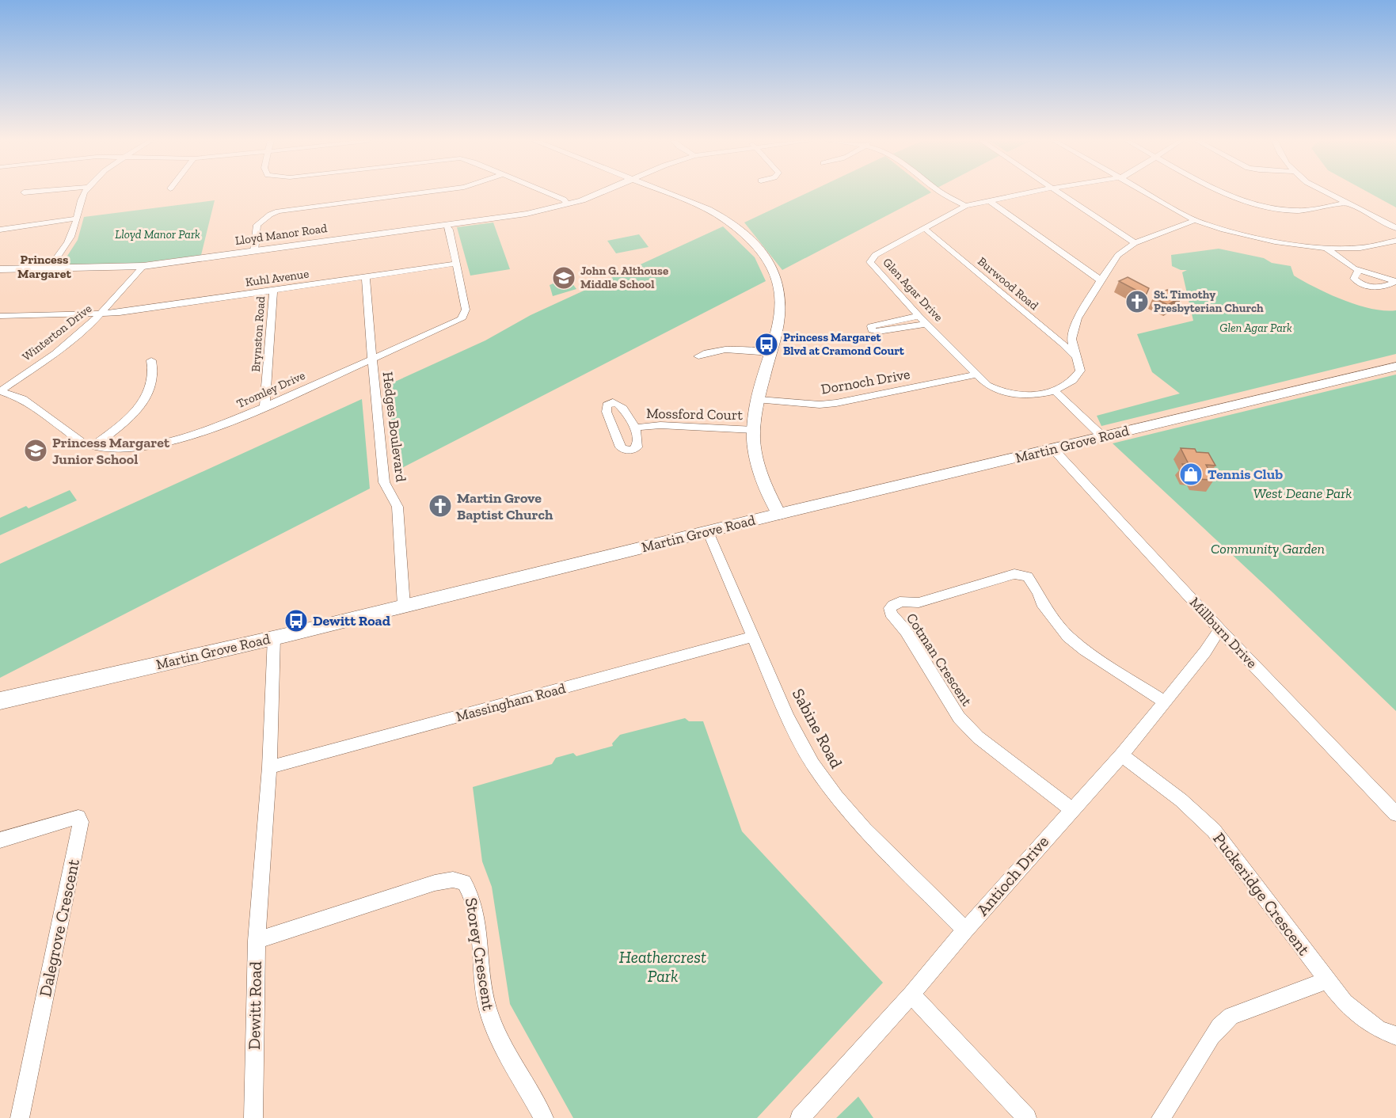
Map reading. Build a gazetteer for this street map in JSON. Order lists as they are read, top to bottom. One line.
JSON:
{"streets":{"main road":["Martin Grove Road"],"street":["Lloyd Manor Road","Kuhl Avenue","Burwood Road","Glen Agar Drive","Winterton Drive","Brynston Road","Dornoch Drive","Tromley Drive","Mossford Court","Hedges Boulevard","Millburn Drive","Cotman Crescent","Massingham Road","Sabine Road","Antioch Drive","Puckeridge Crescent","Dalegrove Crescent","Storey Crescent","Dewitt Road"]},"crossings":[["Lloyd Manor Road","Winterton Drive"],["Lloyd Manor Road","Tromley Drive"],["Kuhl Avenue","Winterton Drive"],["Kuhl Avenue","Brynston Road"],["Kuhl Avenue","Tromley Drive"],["Kuhl Avenue","Hedges Boulevard"],["Burwood Road","Glen Agar Drive"],["Glen Agar Drive","Dornoch Drive"],["Winterton Drive","Tromley Drive"],["Brynston Road","Tromley Drive"],["Tromley Drive","Hedges Boulevard"],["Hedges Boulevard","Martin Grove Road"],["Martin Grove Road","Millburn Drive"],["Martin Grove Road","Sabine Road"],["Martin Grove Road","Dewitt Road"],["Millburn Drive","Antioch Drive"],["Cotman Crescent","Antioch Drive"],["Massingham Road","Sabine Road"],["Massingham Road","Dewitt Road"],["Sabine Road","Antioch Drive"],["Antioch Drive","Puckeridge Crescent"],["Storey Crescent","Dewitt Road"]],"districts":["Princess Margaret"],"parks":["Lloyd Manor Park","Glen Agar Park","West Deane Park","Community Garden","Heathercrest Park"],"places":{"school or university":["John G. Althouse Middle School","Princess Margaret Junior School"],"church":["St. Timothy Presbyterian Church","Martin Grove Baptist Church"],"bus stop":["Princess Margaret Blvd at Cramond Court","Dewitt Road"],"shop":["Tennis Club"]}}
